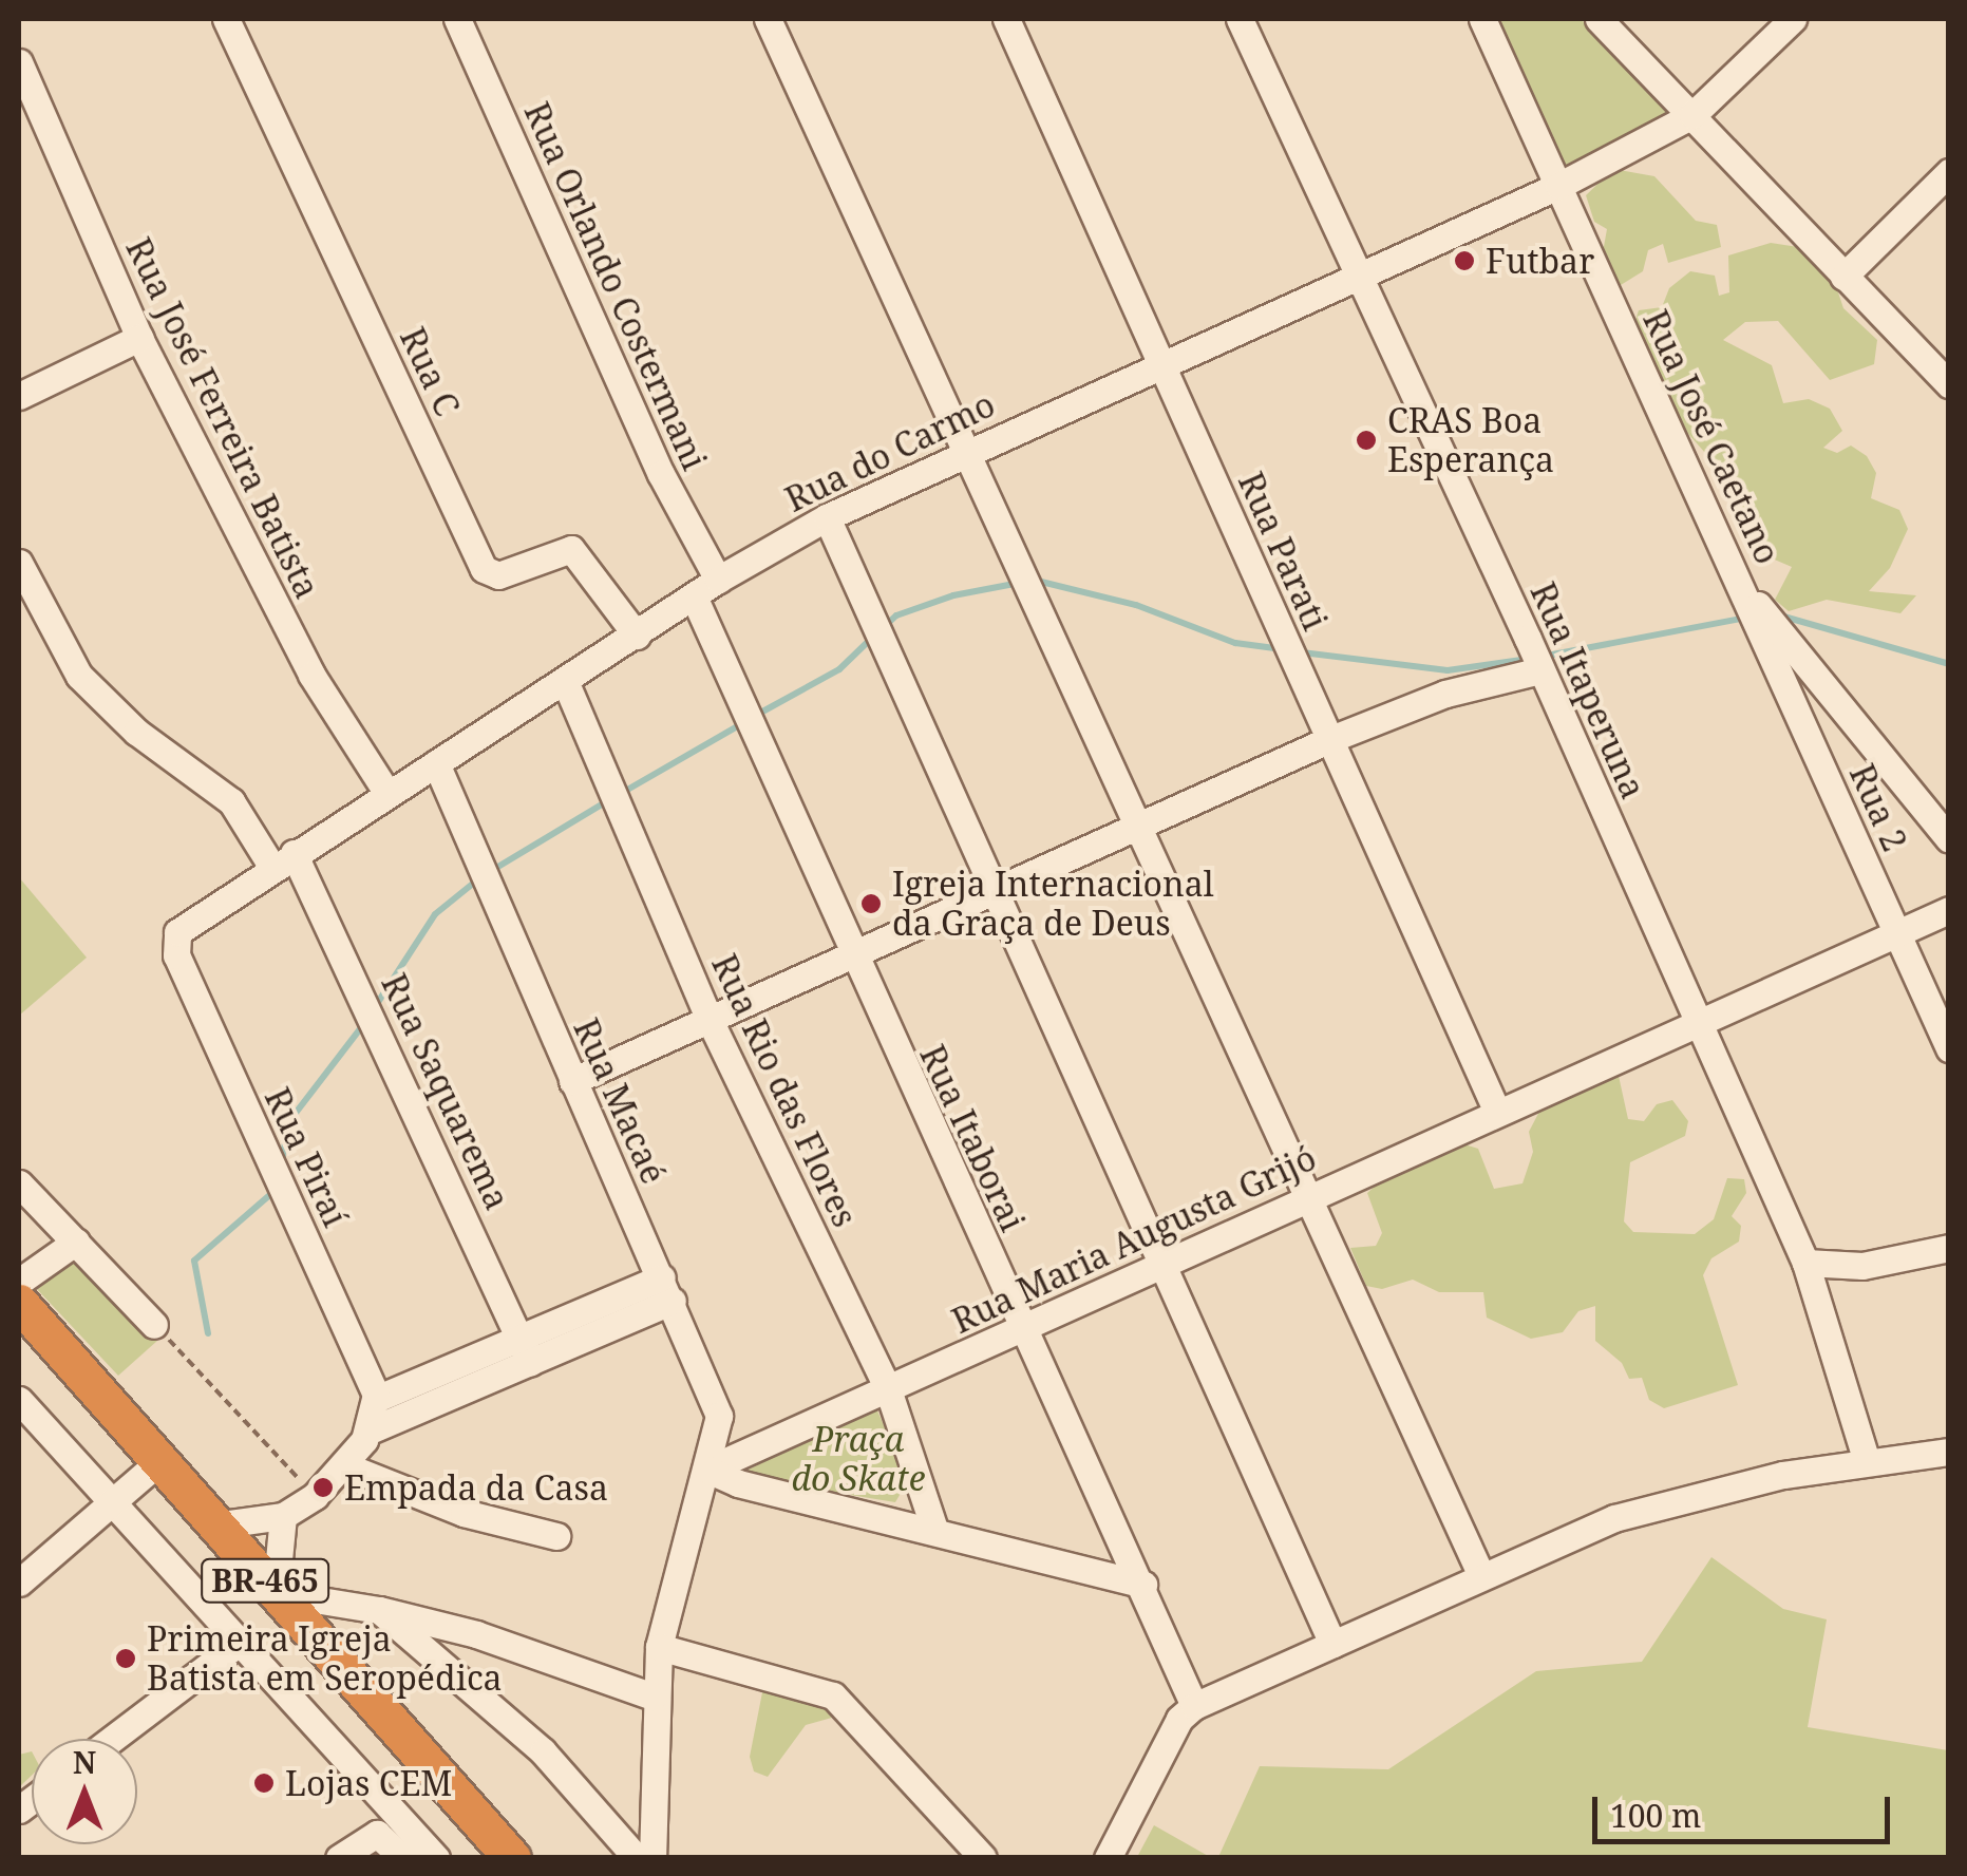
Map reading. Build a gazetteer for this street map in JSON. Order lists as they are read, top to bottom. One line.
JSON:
{"streets":{"highway":["BR-465"],"street":["Rua Orlando Costermani","Rua C","Rua José Ferreira Batista","Rua José Caetano","Rua do Carmo","Rua Parati","Rua Itaperuna","Rua 2","Rua Rio das Flores","Rua Saquarema","Rua Macaé","Rua Itaborai","Rua Piraí","Rua Maria Augusta Grijó"]},"crossings":[["Rua Orlando Costermani","Rua do Carmo"],["Rua C","Rua do Carmo"],["Rua José Ferreira Batista","Rua do Carmo"],["Rua José Caetano","Rua do Carmo"],["Rua José Caetano","Rua 2"],["Rua do Carmo","Rua Parati"],["Rua do Carmo","Rua Itaperuna"],["Rua do Carmo","Rua Rio das Flores"],["Rua do Carmo","Rua Saquarema"],["Rua do Carmo","Rua Macaé"],["Rua do Carmo","Rua Itaborai"],["Rua do Carmo","Rua Piraí"],["Rua Parati","Rua Maria Augusta Grijó"],["Rua Itaperuna","Rua Maria Augusta Grijó"],["Rua 2","Rua Maria Augusta Grijó"],["Rua Rio das Flores","Rua Maria Augusta Grijó"],["Rua Macaé","Rua Maria Augusta Grijó"],["Rua Itaborai","Rua Maria Augusta Grijó"]],"parks":["Praça do Skate"],"places":["Futbar","CRAS Boa Esperança","Igreja Internacional da Graça de Deus","Empada da Casa","Primeira Igreja Batista em Seropédica","Lojas CEM"],"scale_bar":"100 m","north":"top"}
